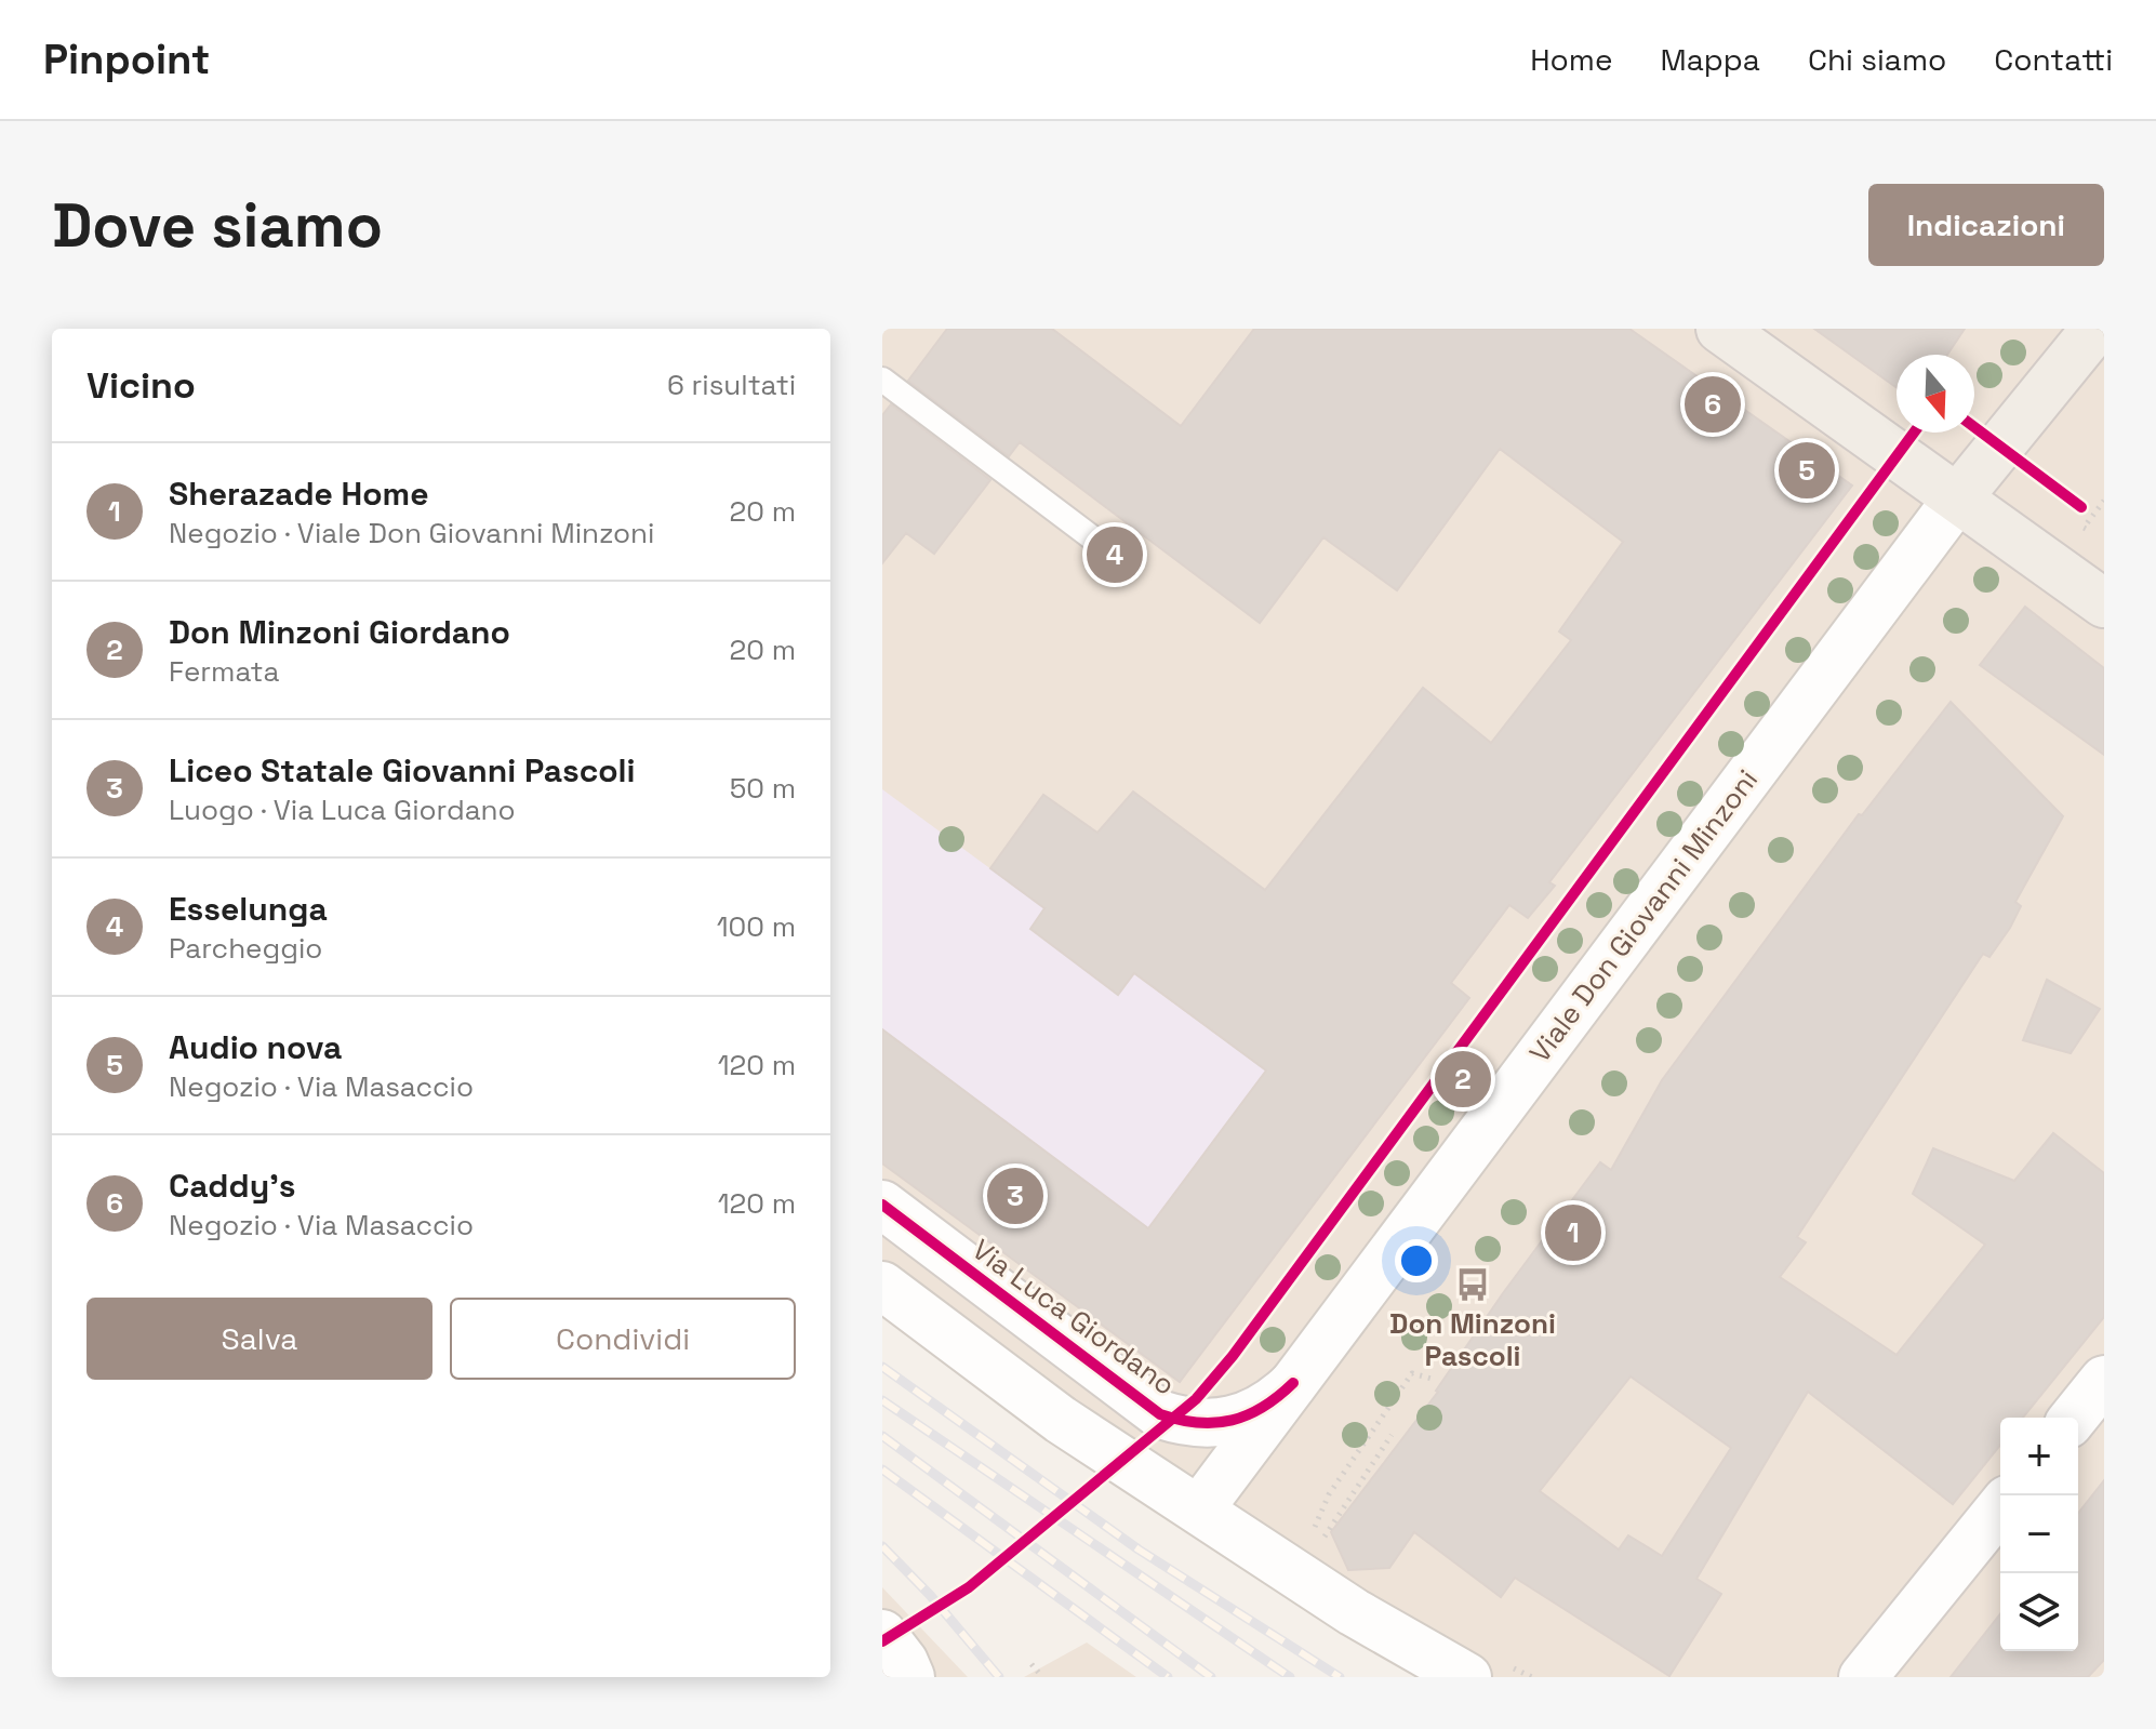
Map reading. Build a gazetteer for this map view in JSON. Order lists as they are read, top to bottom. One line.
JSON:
{"streets":{"main road":["Viale Don Giovanni Minzoni","Via Luca Giordano"]},"crossings":[["Viale Don Giovanni Minzoni","Via Luca Giordano"]],"places":{"bus stop":["Don Minzoni Pascoli"]},"north":"bottom","page":{"header":"Pinpoint","nav":["Home","Mappa","Chi siamo","Contatti"],"buttons":["Indicazioni",["Salva","Condividi"]],"title":"Dove siamo","heading":["Vicino","6 risultati"],"pins":["6","5","4","2","3","1"],"list":[{"mark":"1","name":"Sherazade Home","note":"Negozio · Viale Don Giovanni Minzoni","value":"20 m"},{"mark":"2","name":"Don Minzoni Giordano","note":"Fermata","value":"20 m"},{"mark":"3","name":"Liceo Statale Giovanni Pascoli","note":"Luogo · Via Luca Giordano","value":"50 m"},{"mark":"4","name":"Esselunga","note":"Parcheggio","value":"100 m"},{"mark":"5","name":"Audio nova","note":"Negozio · Via Masaccio","value":"120 m"},{"mark":"6","name":"Caddy's","note":"Negozio · Via Masaccio","value":"120 m"}],"map_buttons":["+","−"]}}
